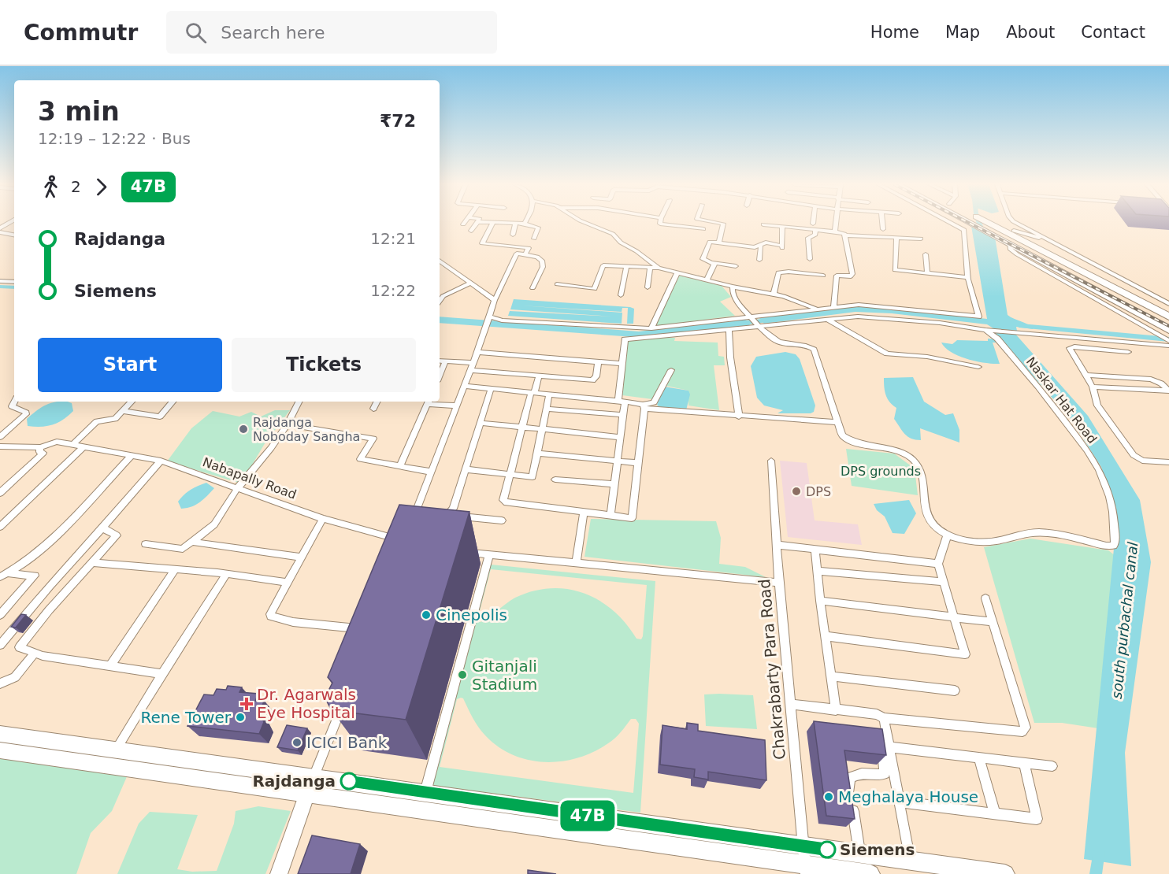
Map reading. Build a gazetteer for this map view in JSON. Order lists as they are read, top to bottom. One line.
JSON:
{"streets":{"street":["Naskar Hat Road","Nabapally Road","Chakrabarty Para Road"]},"water":["south purbachal canal"],"parks":["DPS grounds"],"places":{"other":["Rajdanga Noboday Sangha","DPS","Cinepolis","Gitanjali Stadium","Rene Tower","ICICI Bank","Rajdanga","Meghalaya House","Siemens"],"health":["Dr. Agarwals Eye Hospital"]},"lines":["bus line 47B"],"page":{"header":"Commutr","search":"Search here","nav":["Home","Map","About","Contact"],"on_map":"47B","heading":["3 min","12:19 – 12:22 · Bus","₹72"],"legs":["2","47B"],"list":[{"name":"Rajdanga","value":"12:21"},{"name":"Siemens","value":"12:22"}],"buttons":["Start","Tickets"]}}
